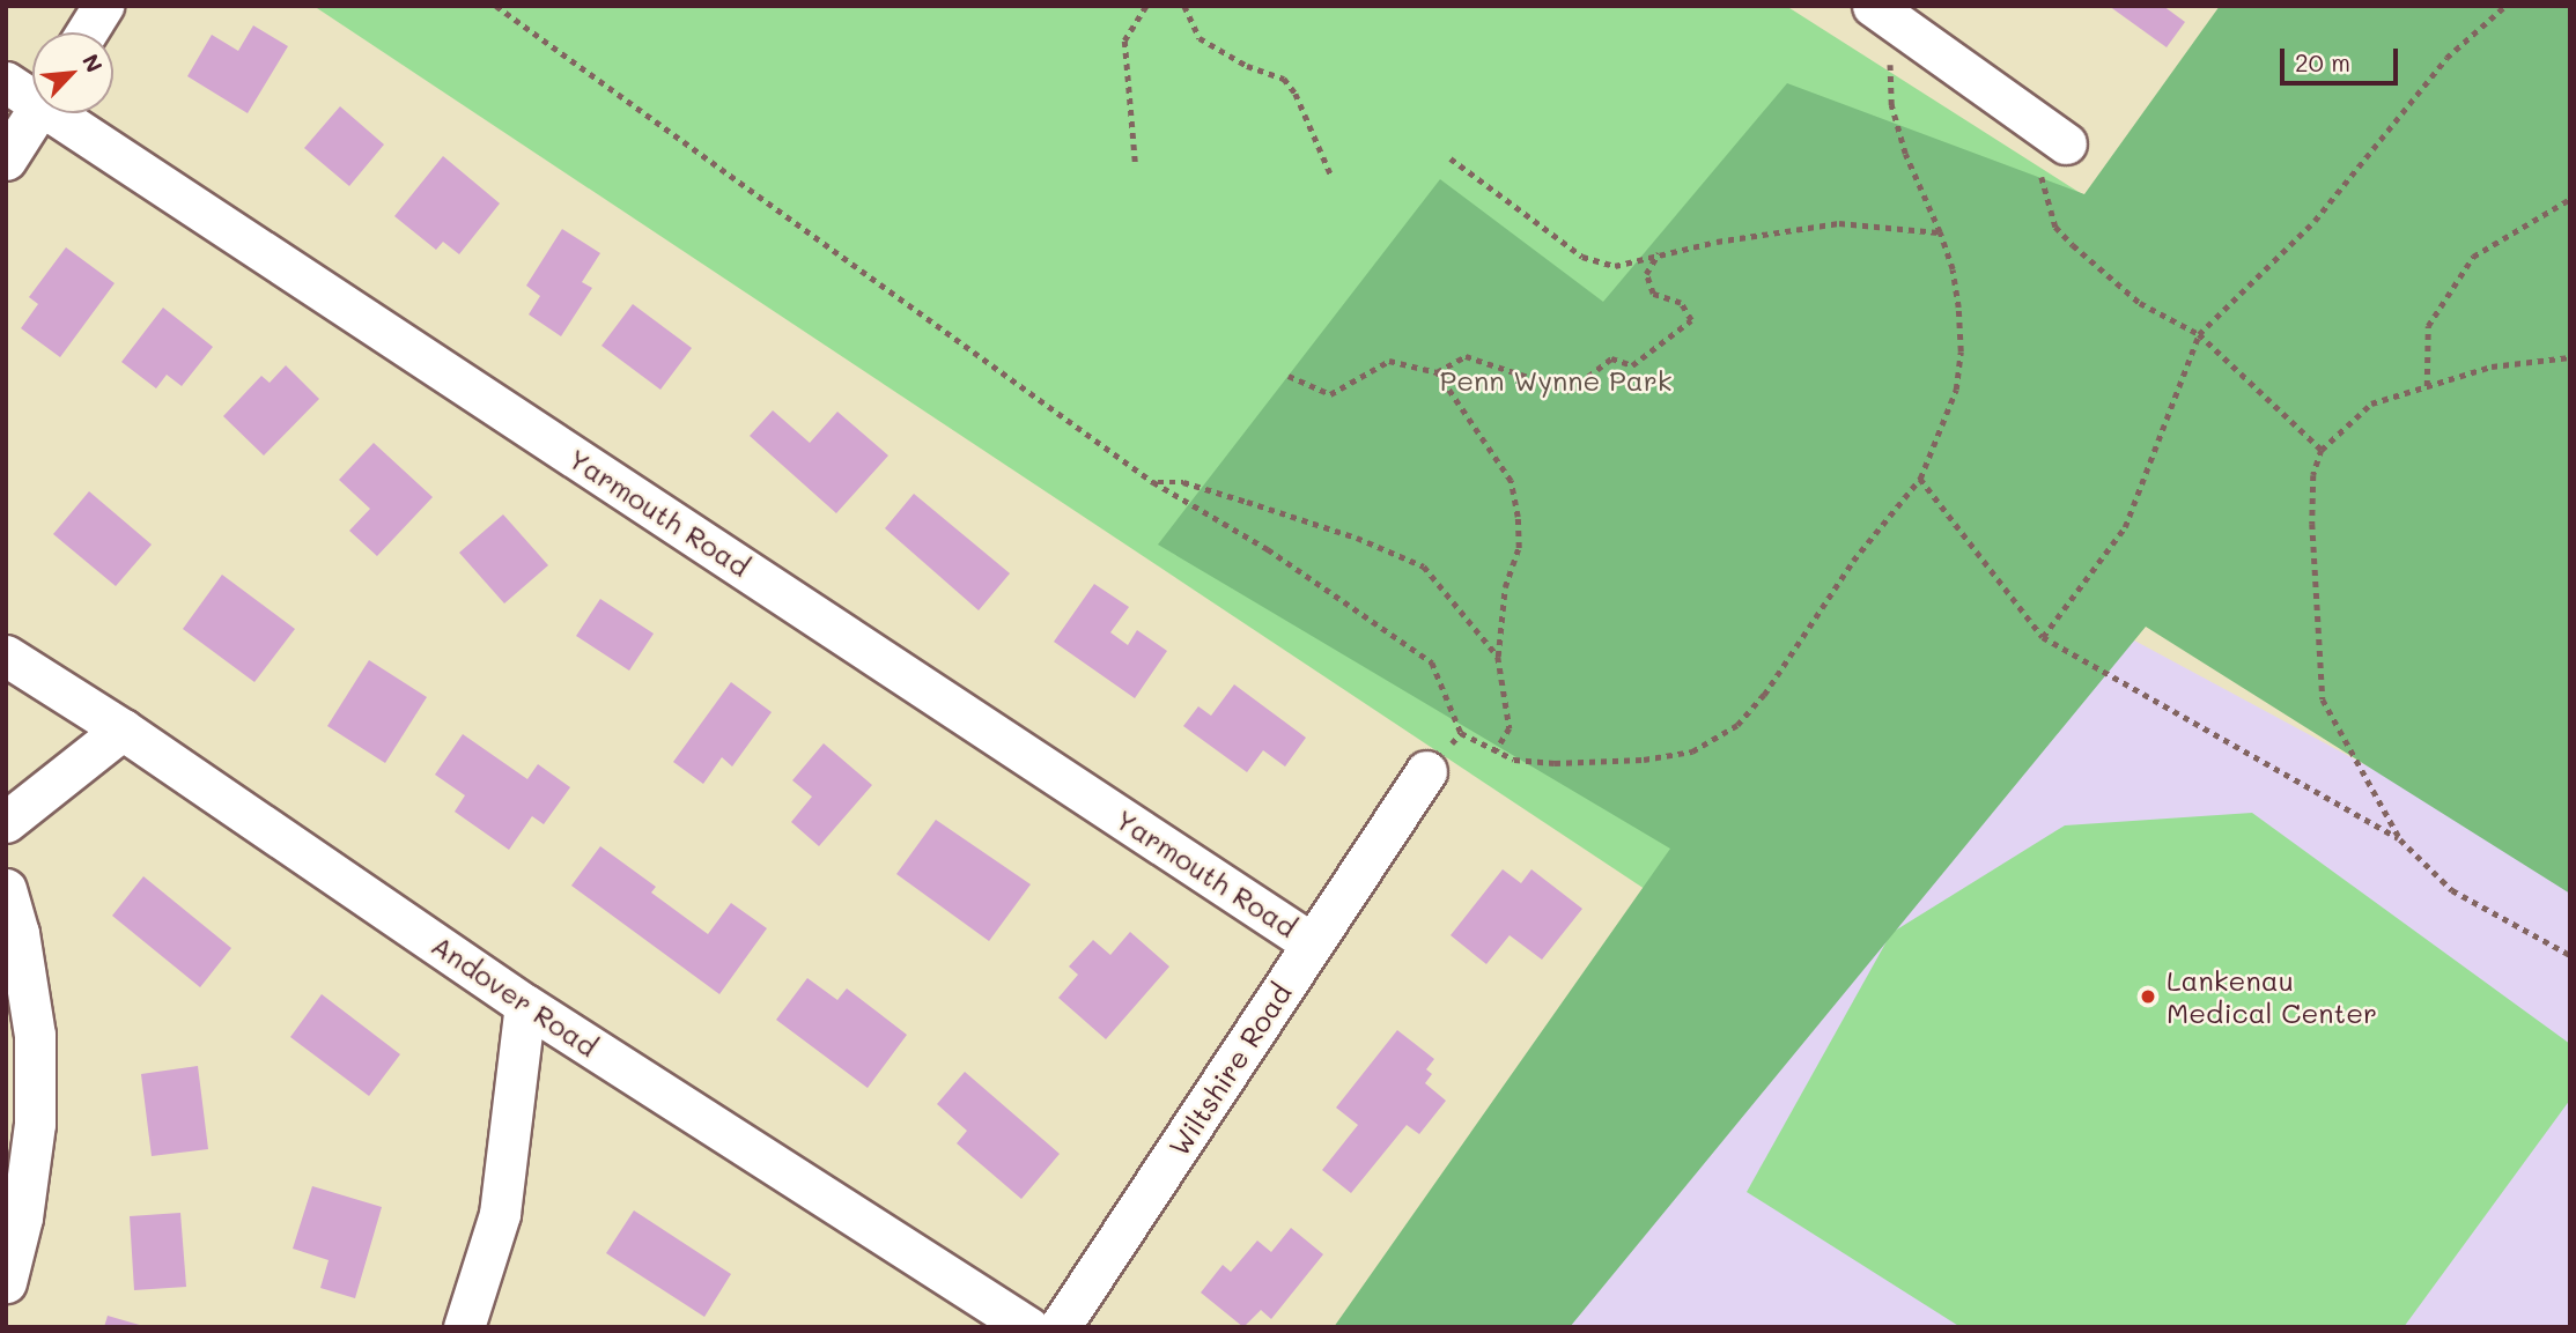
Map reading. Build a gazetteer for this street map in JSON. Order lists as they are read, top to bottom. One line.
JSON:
{"streets":{"street":["Yarmouth Road","Andover Road","Wiltshire Road"]},"crossings":[["Yarmouth Road","Wiltshire Road"]],"parks":["Penn Wynne Park"],"places":["Lankenau Medical Center"],"scale_bar":"20 m","north":"top right"}
